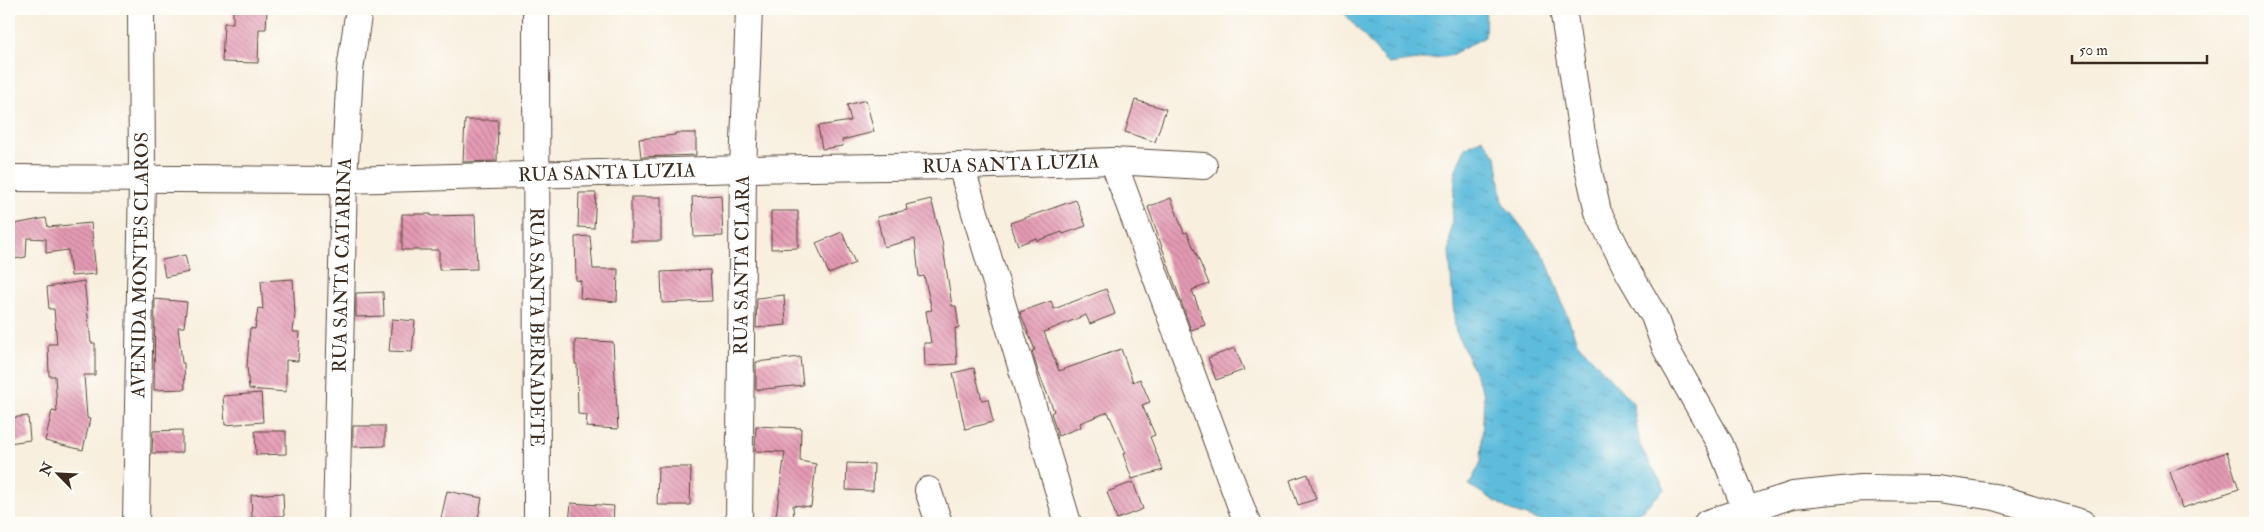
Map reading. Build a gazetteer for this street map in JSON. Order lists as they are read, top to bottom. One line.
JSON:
{"streets":{"street":["RUA SANTA LUZIA","AVENIDA MONTES CLAROS","RUA SANTA CATARINA","RUA SANTA CLARA","RUA SANTA BERNADETE"]},"crossings":[["RUA SANTA LUZIA","AVENIDA MONTES CLAROS"],["RUA SANTA LUZIA","RUA SANTA CATARINA"],["RUA SANTA LUZIA","RUA SANTA CLARA"],["RUA SANTA LUZIA","RUA SANTA BERNADETE"]],"scale_bar":"50 m","north":"top left"}
